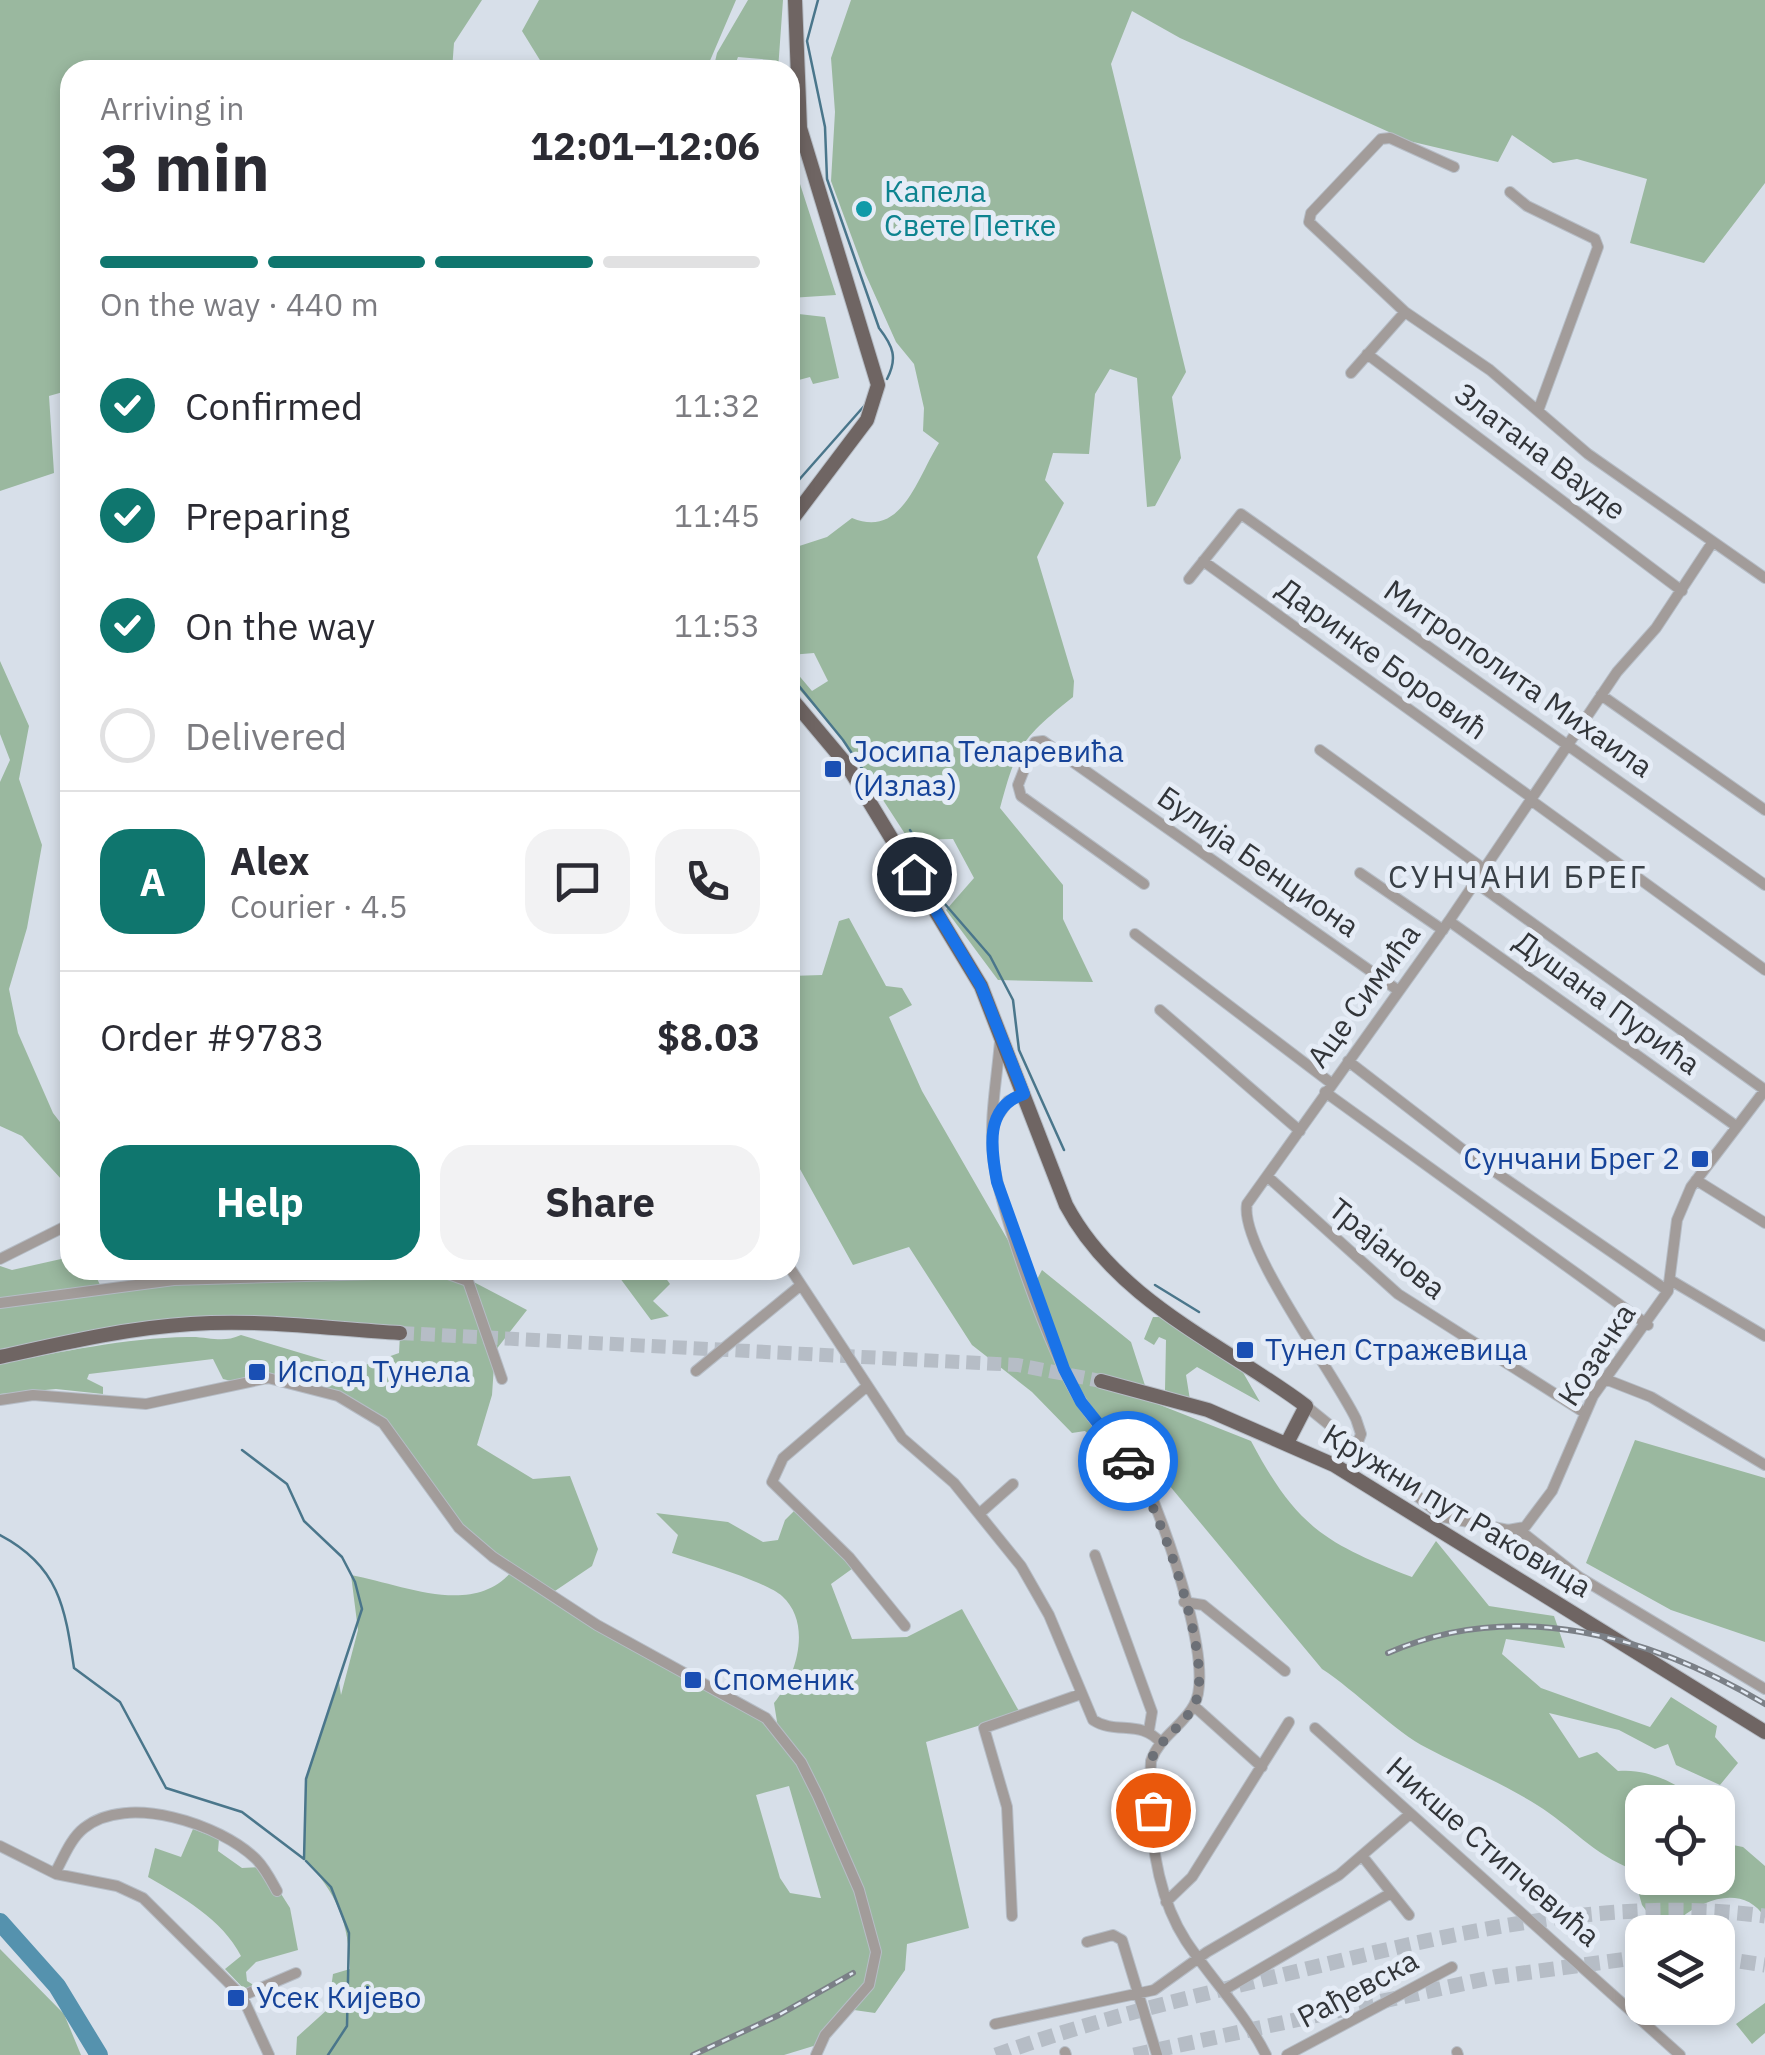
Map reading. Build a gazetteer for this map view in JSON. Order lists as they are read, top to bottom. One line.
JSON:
{"streets":{"main road":["Кружни пут Раковица"],"street":["Златана Вауде","Даринке Боровић","Митрополита Михаила","Булија Бенциона","Аце Симића","Душана Пурића","Трајанова","Козачка","Никше Стипчевића","Рађевска"]},"crossings":[["Златана Вауде","Аце Симића"],["Даринке Боровић","Митрополита Михаила"],["Даринке Боровић","Аце Симића"],["Митрополита Михаила","Аце Симића"],["Булија Бенциона","Аце Симића"],["Аце Симића","Душана Пурића"],["Аце Симића","Трајанова"],["Душана Пурића","Козачка"],["Трајанова","Козачка"]],"districts":["СУНЧАНИ БРЕГ"],"places":{"other":["Капела Свете Петке"],"transit":["Јосипа Теларевића (Излаз)","Сунчани Брег 2","Тунел Стражевица","Испод Тунела","Споменик","Усек Кијево"]},"page":{"heading":["3 min","Arriving in","12:01–12:06"],"panel":["Alex","Courier · 4.5","Order #9783","$8.03"],"bar":"On the way · 440 m","list":[["Confirmed","11:32"],["Preparing","11:45"],["On the way","11:53"],"Delivered"],"round":"A","buttons":["Help","Share"]}}
